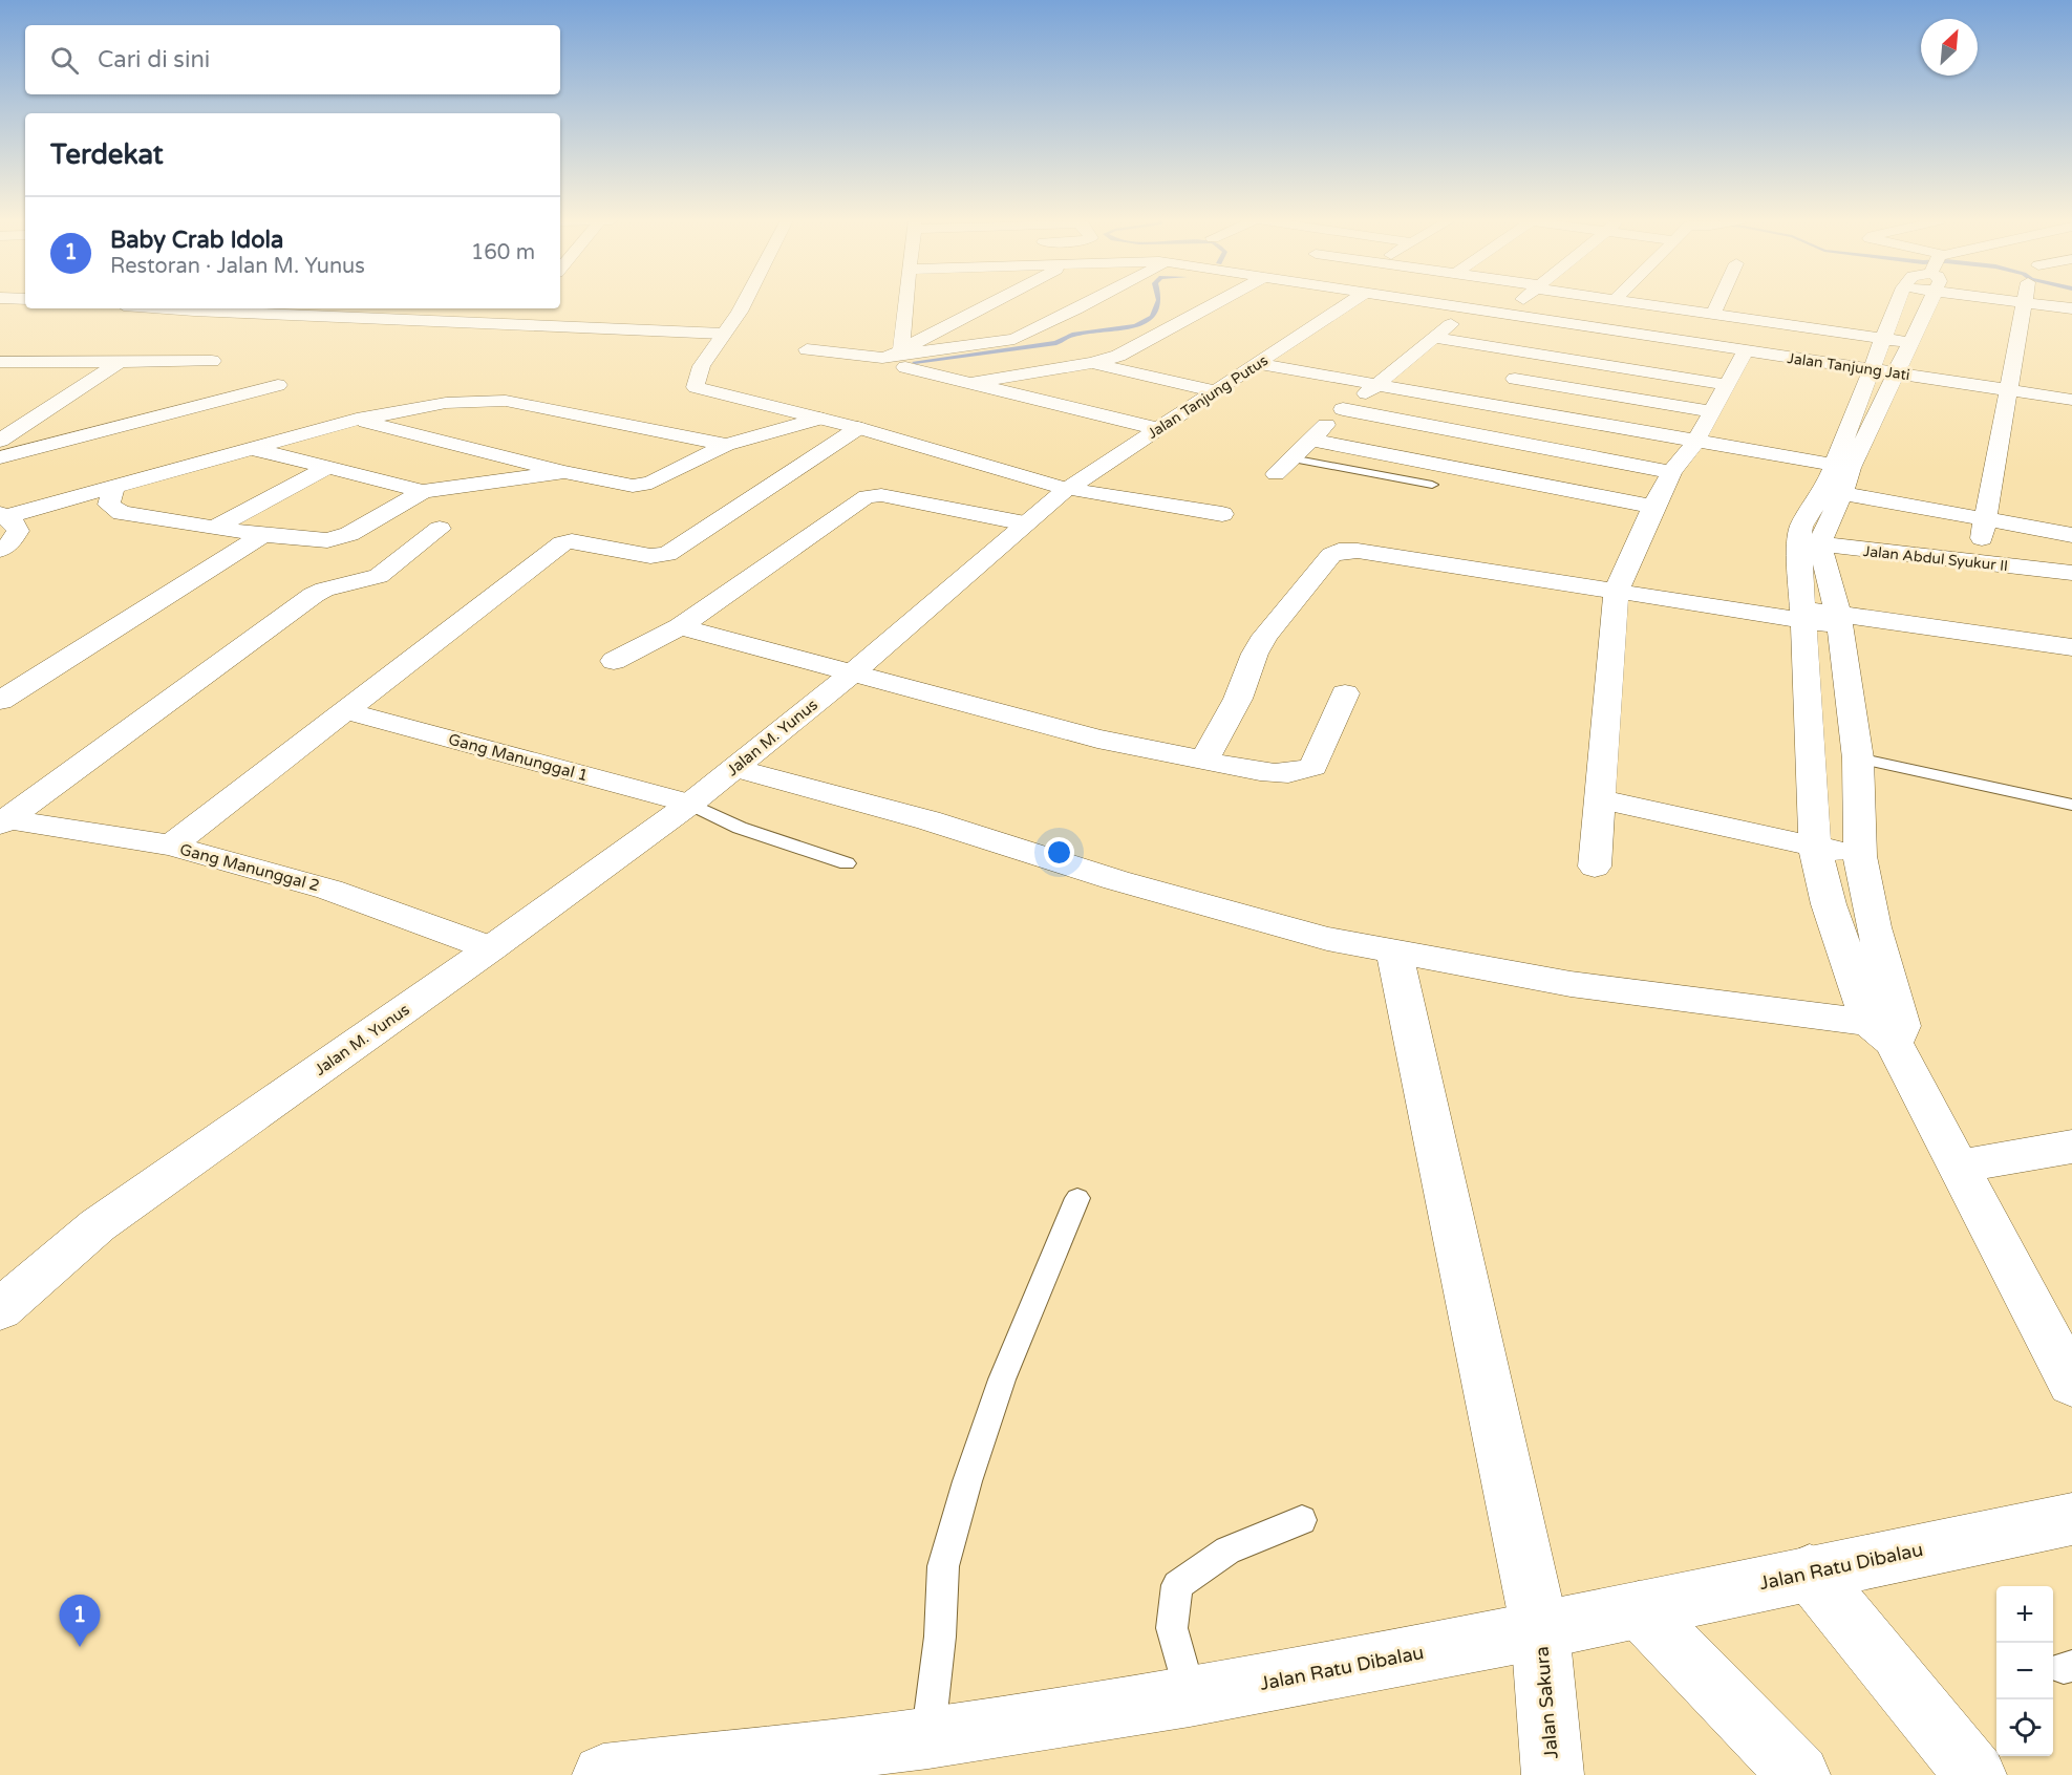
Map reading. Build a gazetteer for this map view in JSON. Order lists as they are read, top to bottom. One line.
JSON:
{"streets":{"street":["Jalan Tanjung Jati","Jalan Tanjung Putus","Jalan Abdul Syukur II","Jalan M. Yunus","Gang Manunggal 1","Gang Manunggal 2","Jalan Ratu Dibalau","Jalan Sakura"]},"crossings":[["Jalan Tanjung Putus","Jalan M. Yunus"],["Jalan M. Yunus","Gang Manunggal 1"],["Jalan M. Yunus","Gang Manunggal 2"],["Jalan Ratu Dibalau","Jalan Sakura"]],"north":"top right","page":{"search":"Cari di sini","heading":"Terdekat","list":[{"mark":"1","name":"Baby Crab Idola","note":"Restoran · Jalan M. Yunus","value":"160 m"}],"map_buttons":["+","−"],"pins":"1"}}
